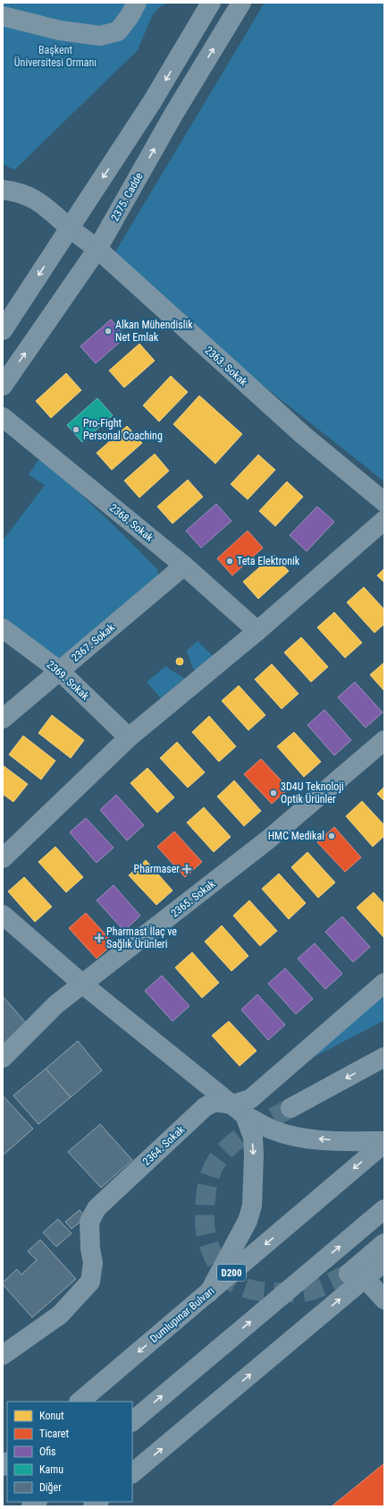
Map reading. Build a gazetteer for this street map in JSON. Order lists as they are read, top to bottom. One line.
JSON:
{"streets":{"highway":["D200","Dumlupınar Bulvarı"],"street":["2375. Cadde","2363. Sokak","2368. Sokak","2367. Sokak","2369. Sokak","2365. Sokak","2364. Sokak"]},"crossings":[["2375. Cadde","2363. Sokak"],["2368. Sokak","2367. Sokak"],["2367. Sokak","2369. Sokak"]],"parks":["Başkent Üniversitesi Ormanı"],"places":{"other":["Alkan Mühendislik Net Emlak","Pro-Fight Personal Coaching","Teta Elektronik","3D4U Teknoloji Optik Ürünler","HMC Medikal"],"health":["Pharmaser","Pharmast İlaç ve Sağlık Ürünleri"]},"legend":["Konut","Ticaret","Ofis","Kamu","Diğer"]}
